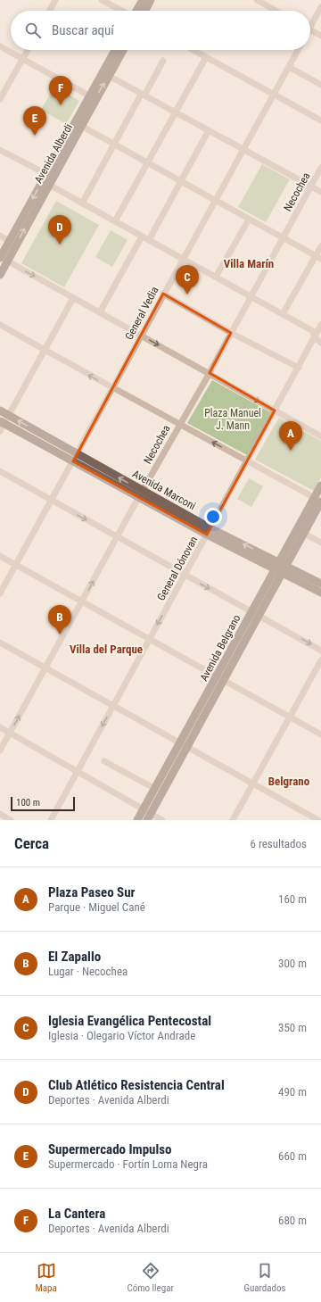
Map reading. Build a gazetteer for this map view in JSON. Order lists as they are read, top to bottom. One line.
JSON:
{"streets":{"main road":["Avenida Alberdi","Avenida Marconi","Avenida Belgrano"],"street":["Necochea","General Vedia","General Dónovan"]},"crossings":[["Necochea","Avenida Marconi"],["General Vedia","Avenida Marconi"],["Avenida Marconi","General Dónovan"],["Avenida Marconi","Avenida Belgrano"]],"districts":["Villa Marín","Villa del Parque","Belgrano"],"parks":["Plaza Manuel J. Mann"],"scale_bar":"100 m","page":{"search":"Buscar aquí","pins":["F","E","D","C","A","B"],"scale":"100 m","heading":["Cerca","6 resultados"],"list":[{"mark":"A","name":"Plaza Paseo Sur","note":"Parque · Miguel Cané","value":"160 m"},{"mark":"B","name":"El Zapallo","note":"Lugar · Necochea","value":"300 m"},{"mark":"C","name":"Iglesia Evangélica Pentecostal","note":"Iglesia · Olegario Víctor Andrade","value":"350 m"},{"mark":"D","name":"Club Atlético Resistencia Central","note":"Deportes · Avenida Alberdi","value":"490 m"},{"mark":"E","name":"Supermercado Impulso","note":"Supermercado · Fortín Loma Negra","value":"660 m"},{"mark":"F","name":"La Cantera","note":"Deportes · Avenida Alberdi","value":"680 m"}],"nav":["Mapa","Cómo llegar","Guardados"]}}
